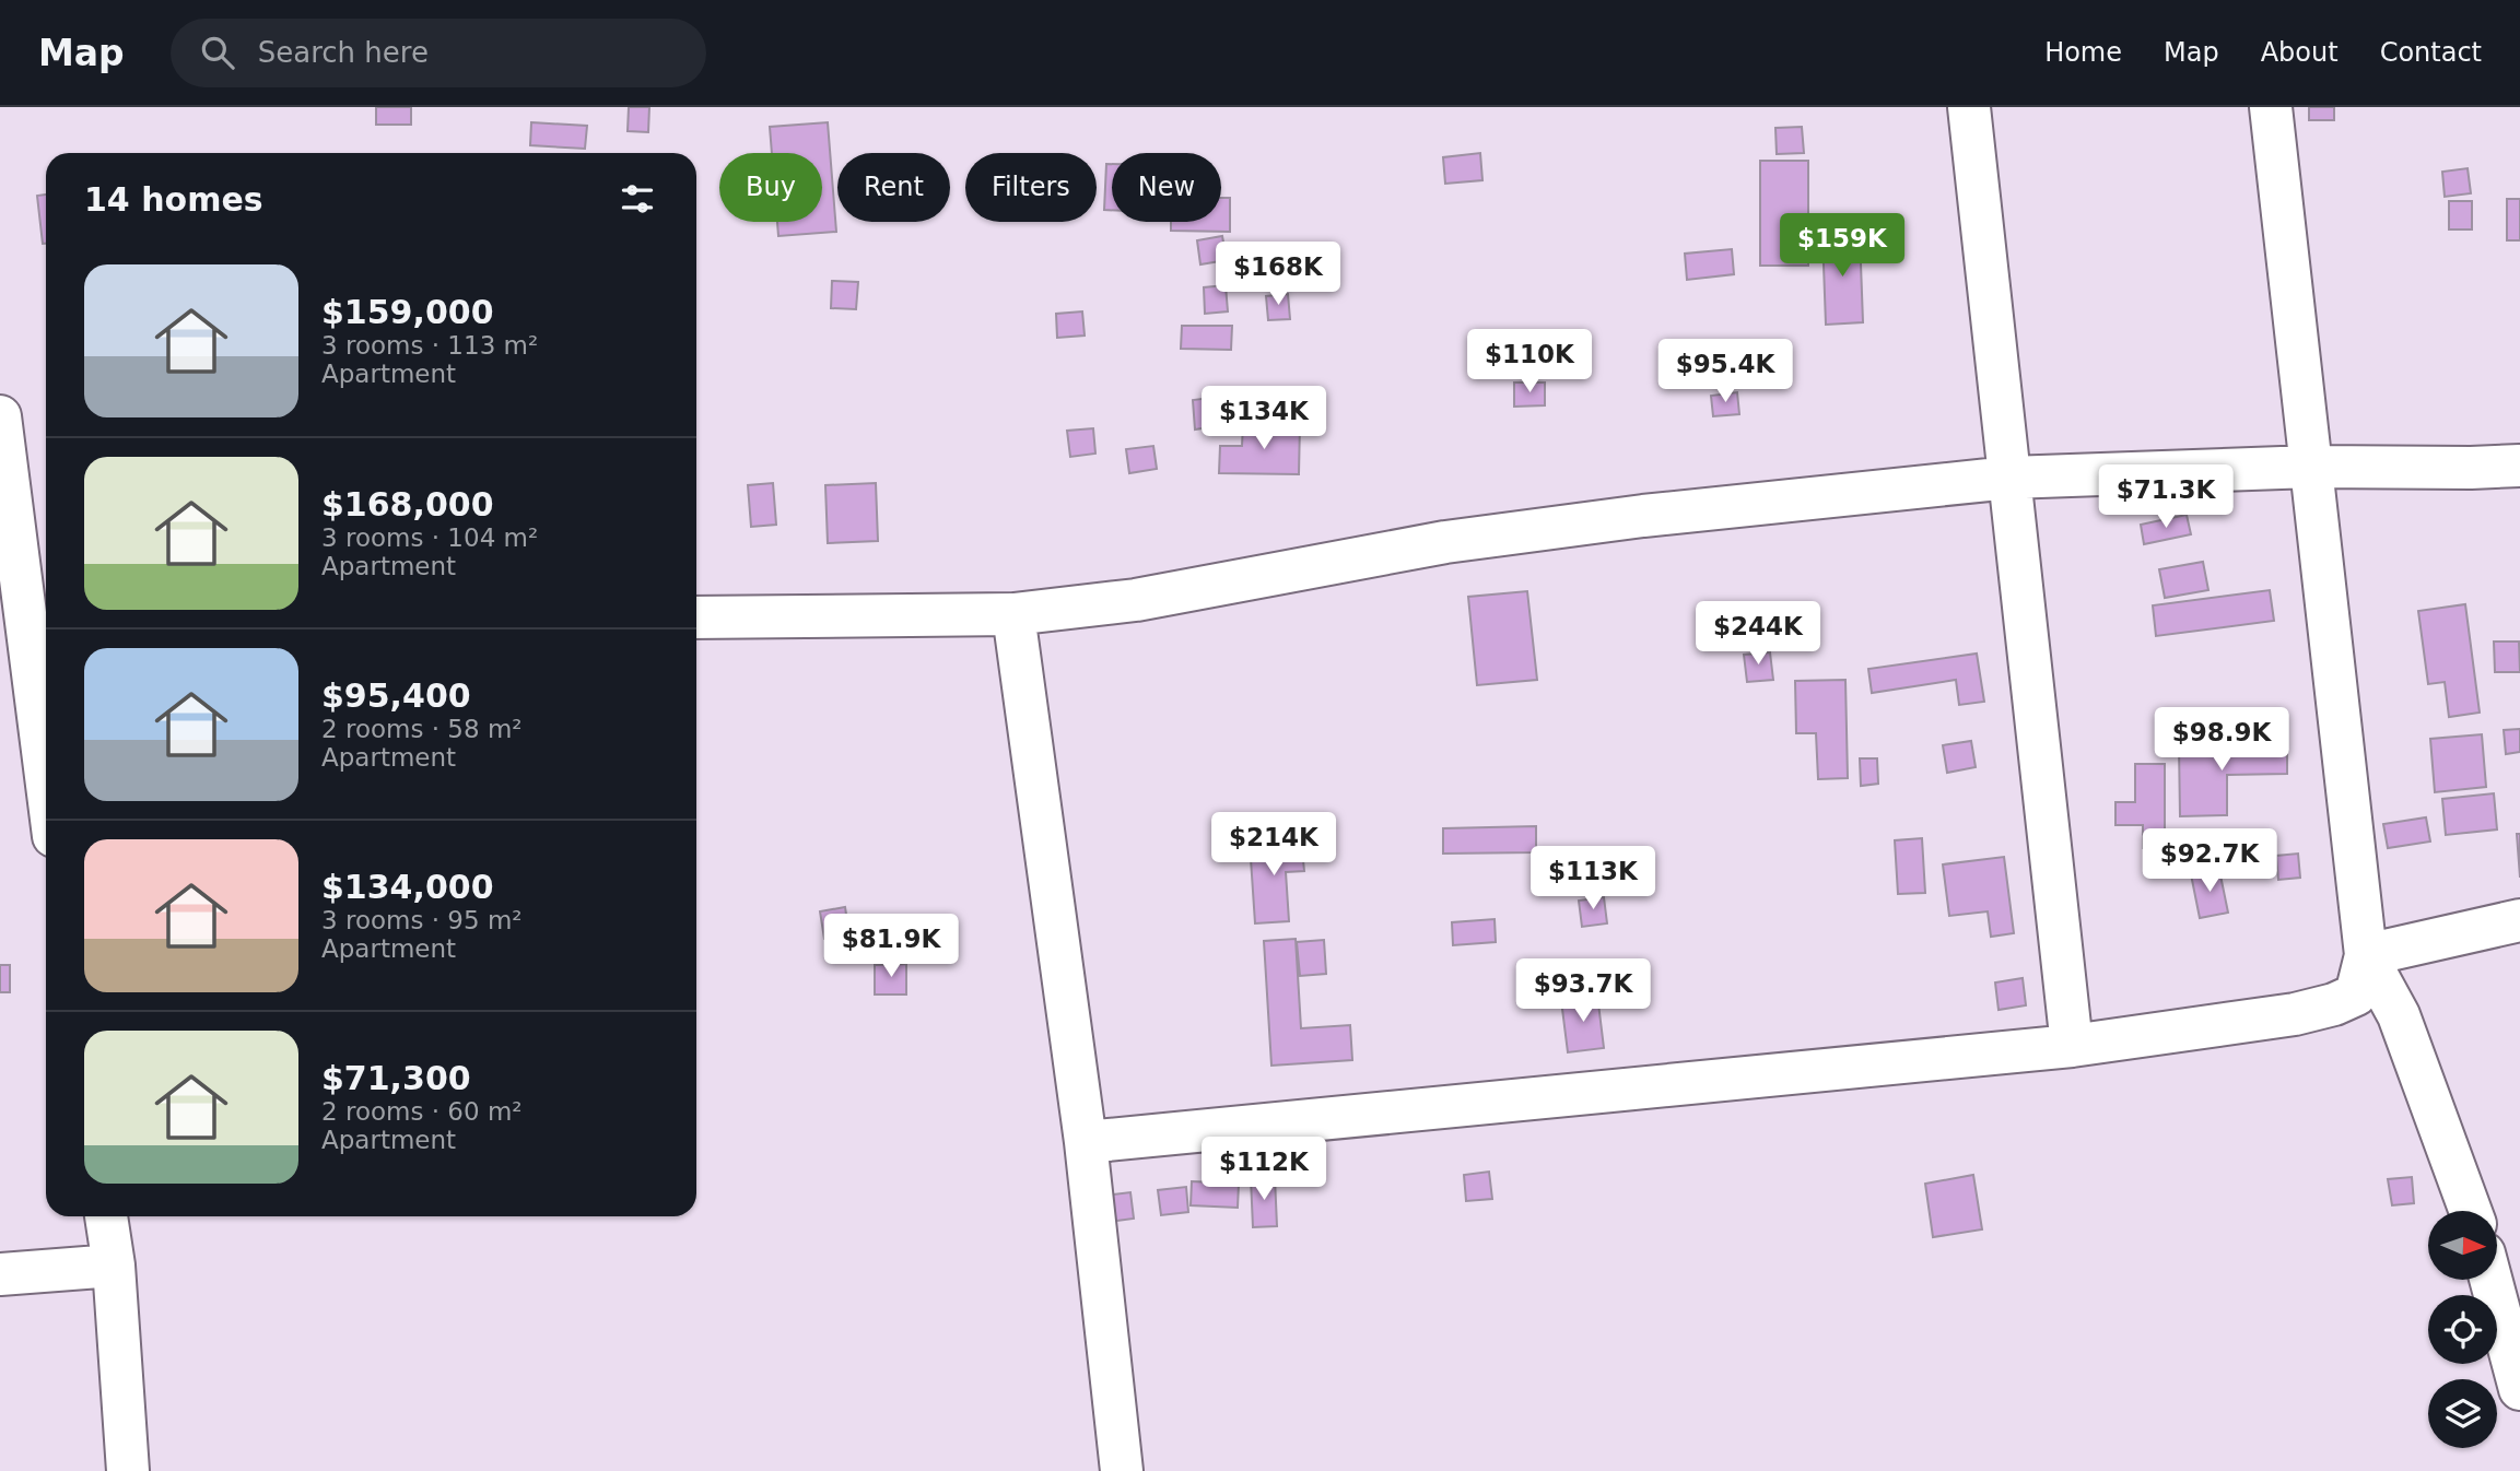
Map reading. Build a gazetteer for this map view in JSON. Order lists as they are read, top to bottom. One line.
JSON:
{"north":"right","page":{"header":"Map","search":"Search here","nav":["Home","Map","About","Contact"],"chip":["Buy","Rent","Filters","New"],"heading":"14 homes","price":["$159K","$168K","$110K","$95.4K","$134K","$71.3K","$244K","$98.9K","$214K","$92.7K","$113K","$81.9K","$93.7K","$112K"],"list":[{"name":"$159,000","note":"3 rooms · 113 m² · Apartment"},{"name":"$168,000","note":"3 rooms · 104 m² · Apartment"},{"name":"$95,400","note":"2 rooms · 58 m² · Apartment"},{"name":"$134,000","note":"3 rooms · 95 m² · Apartment"},{"name":"$71,300","note":"2 rooms · 60 m² · Apartment"}]}}
